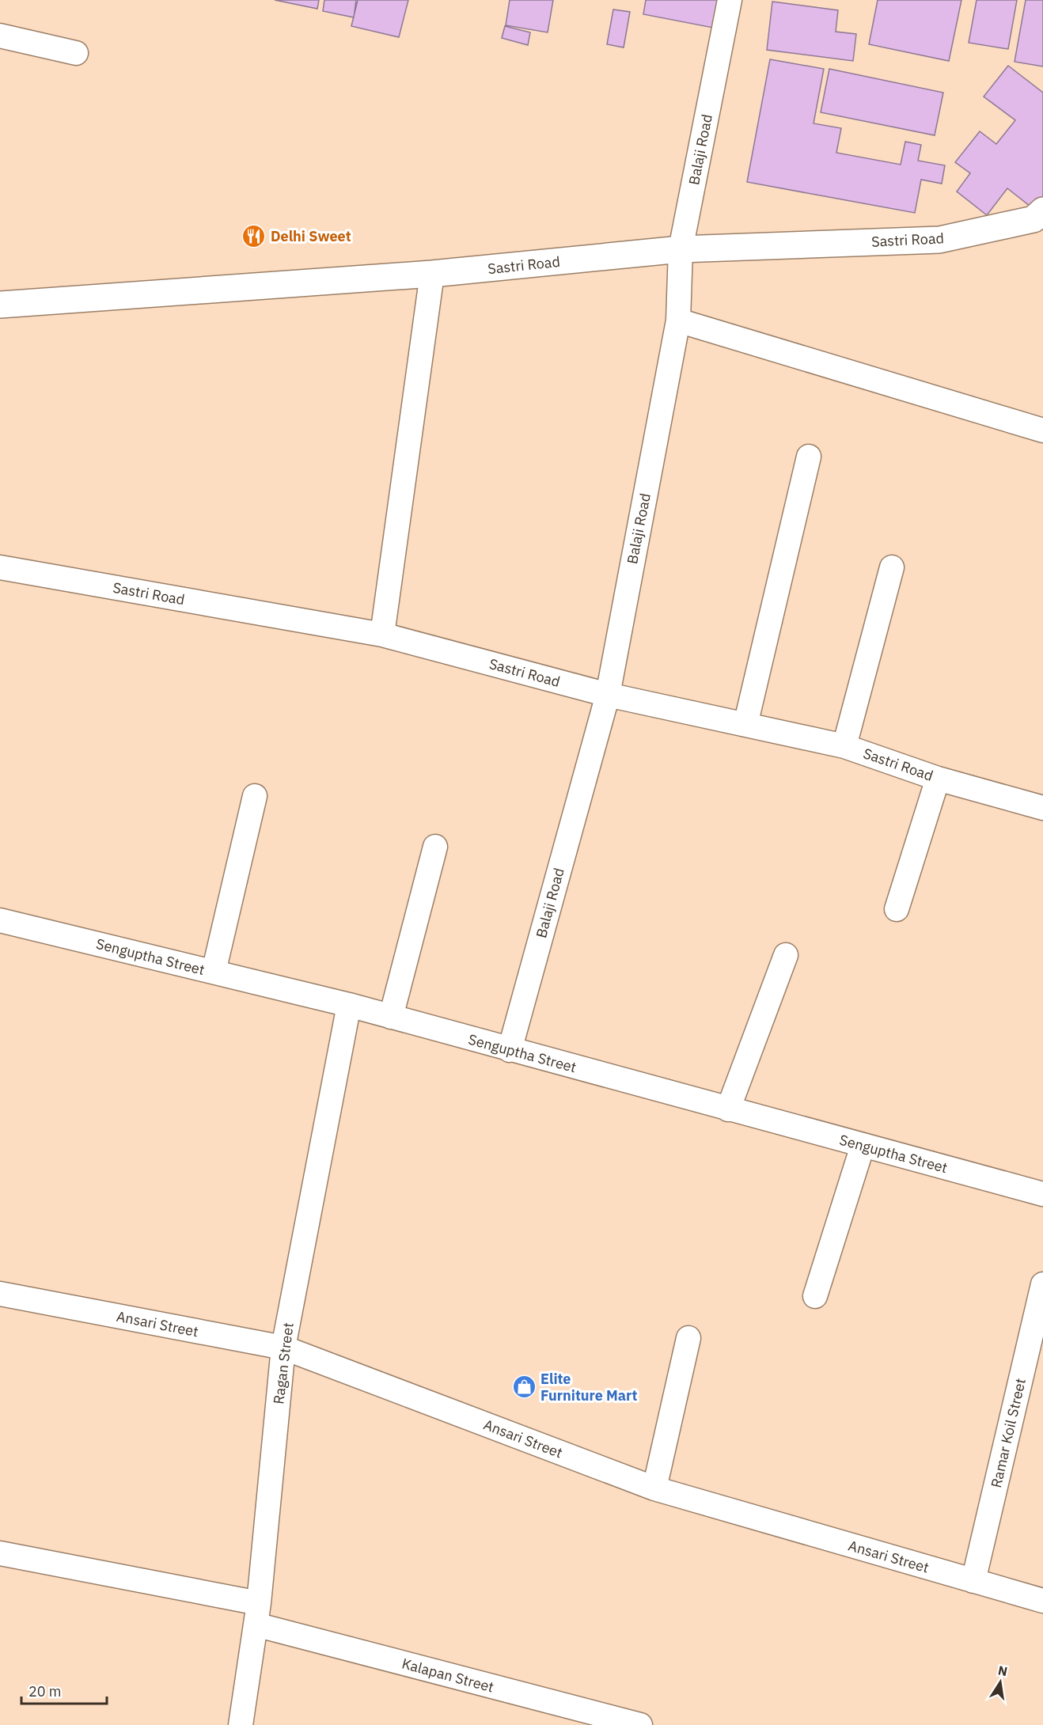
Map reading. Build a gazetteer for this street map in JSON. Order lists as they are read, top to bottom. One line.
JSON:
{"streets":{"main road":["Sastri Road"],"street":["Balaji Road","Senguptha Street","Ansari Street","Ragan Street","Ramar Koil Street","Kalapan Street"]},"crossings":[["Balaji Road","Sastri Road"],["Balaji Road","Senguptha Street"],["Senguptha Street","Ragan Street"],["Ansari Street","Ragan Street"],["Ansari Street","Ramar Koil Street"],["Ragan Street","Kalapan Street"]],"places":{"restaurant":["Delhi Sweet"],"shop":["Elite Furniture Mart"]},"scale_bar":"20 m","north":"top"}
